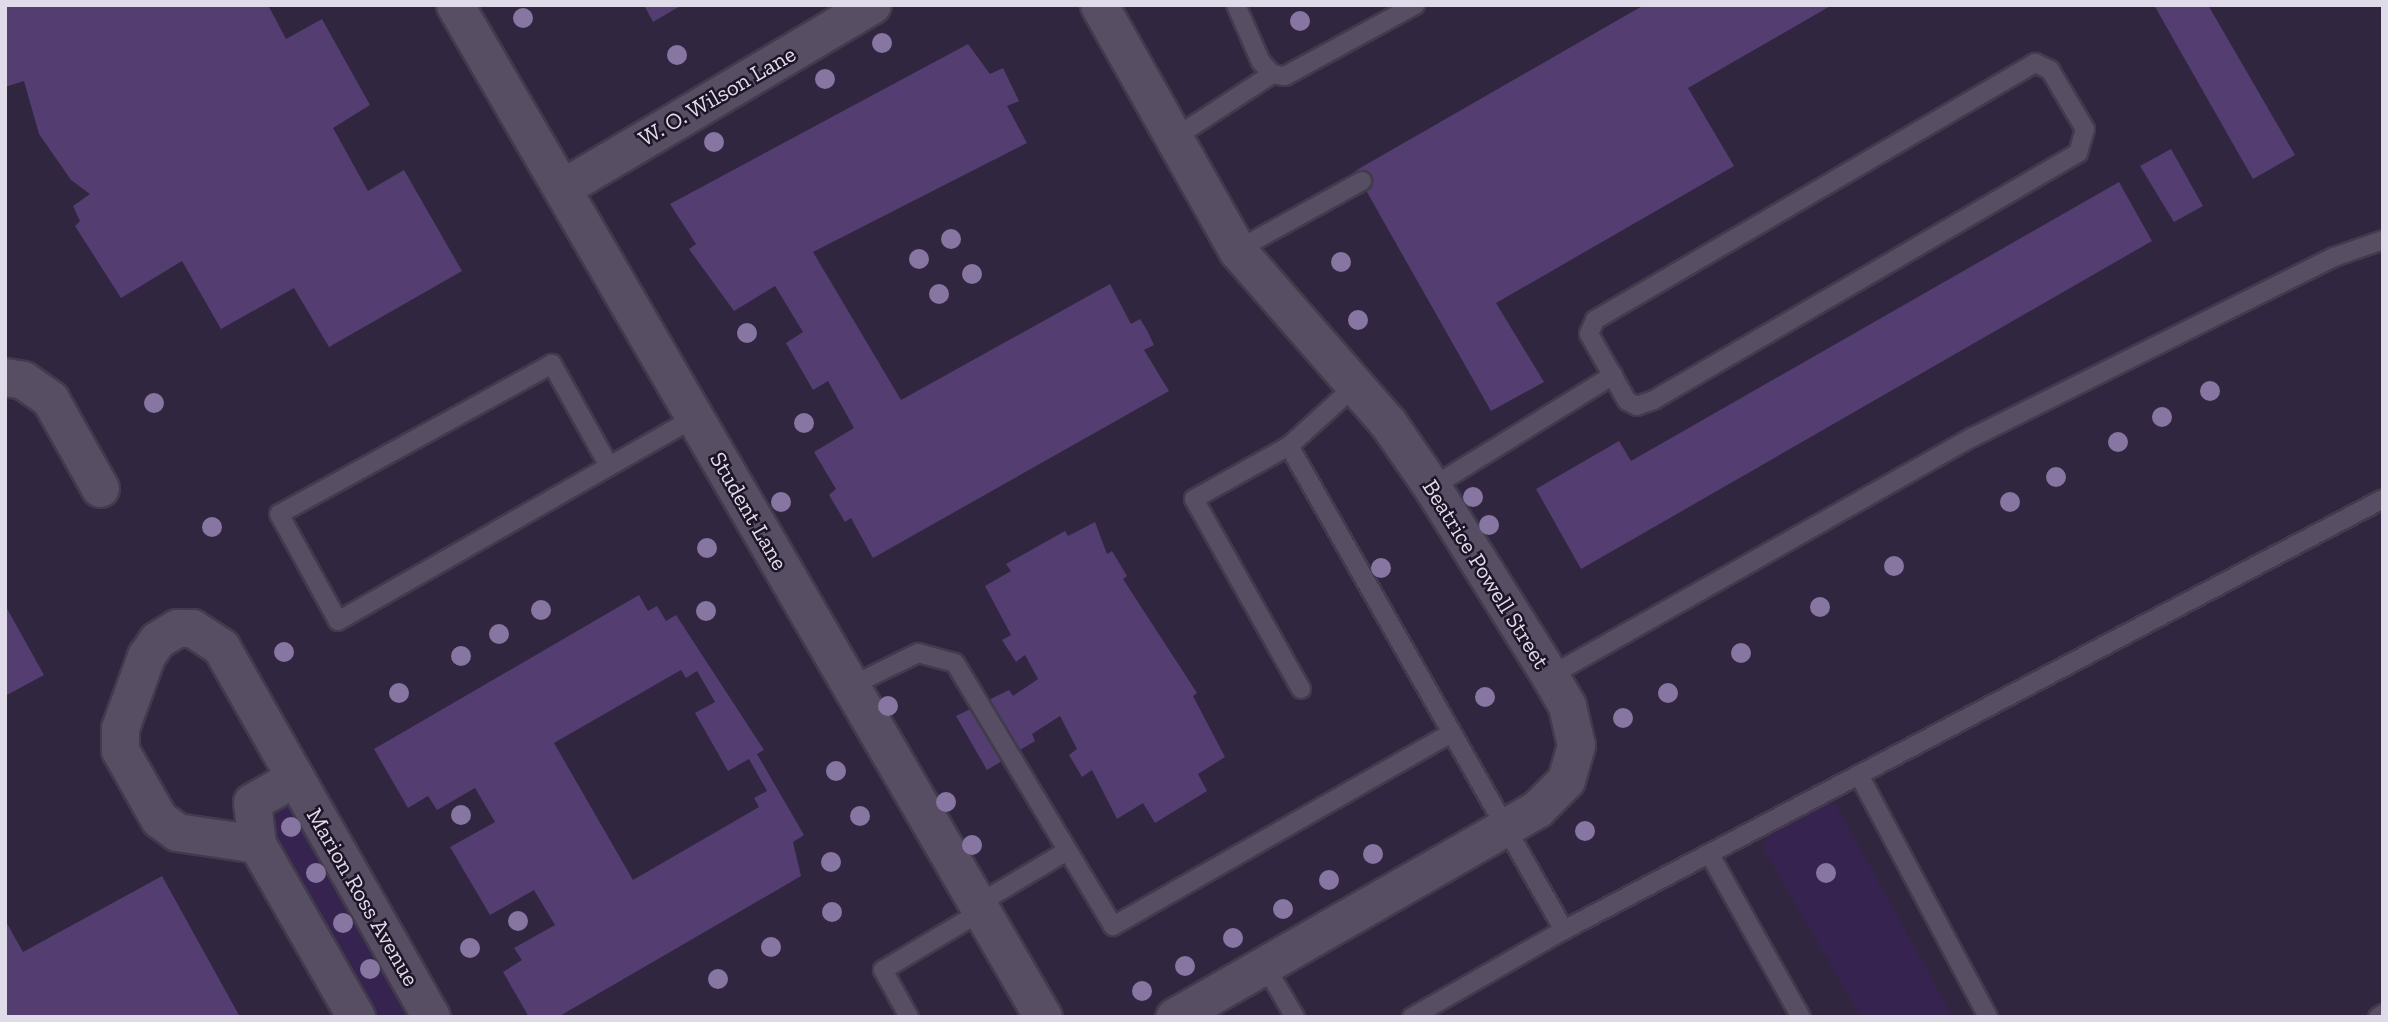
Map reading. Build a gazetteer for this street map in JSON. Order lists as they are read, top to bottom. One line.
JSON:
{"streets":{"street":["W. O. Wilson Lane","Student Lane","Beatrice Powell Street","Marion Ross Avenue"]},"crossings":[["W. O. Wilson Lane","Student Lane"]]}
